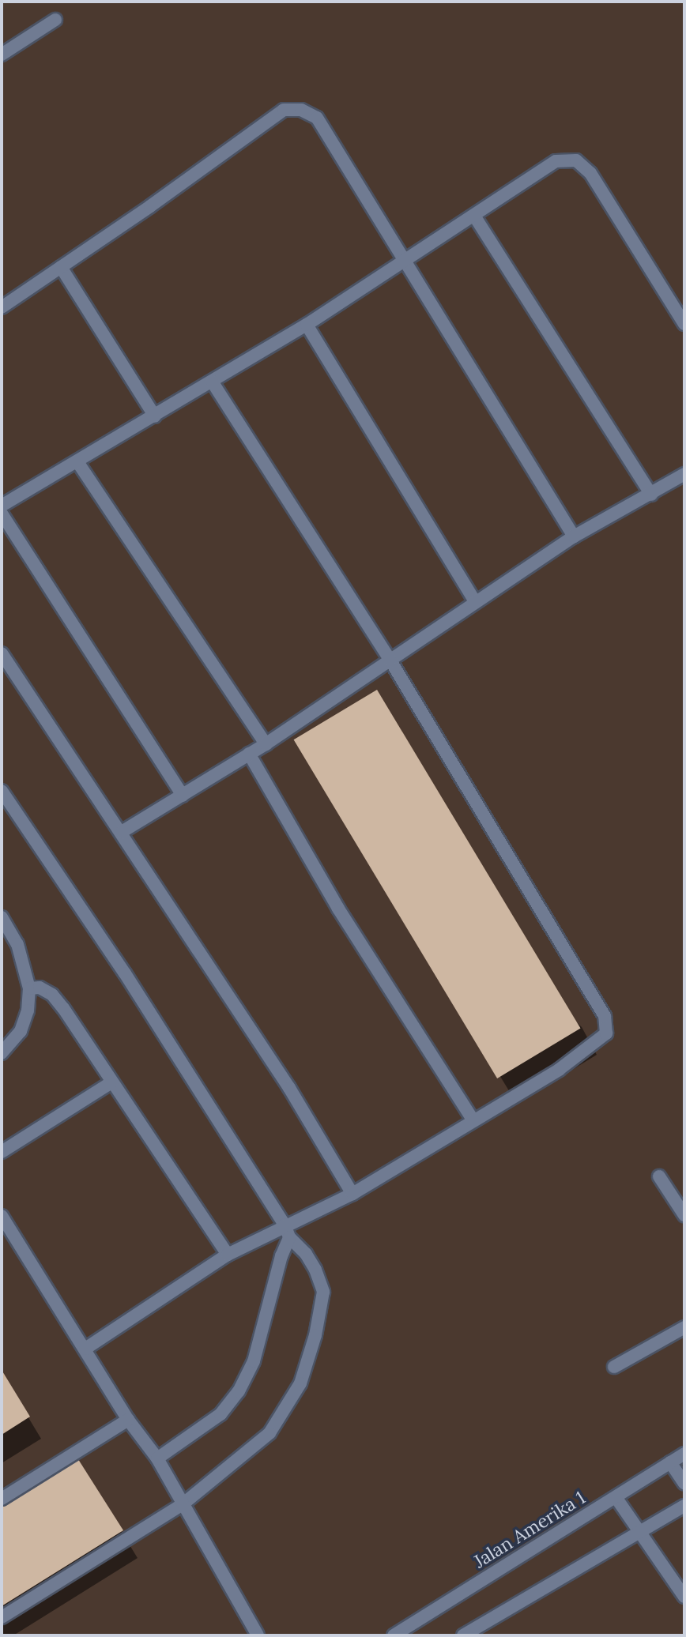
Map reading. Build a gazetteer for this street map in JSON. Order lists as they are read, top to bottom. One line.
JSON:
{"streets":{"lane":["Jalan Amerika 1"]}}
